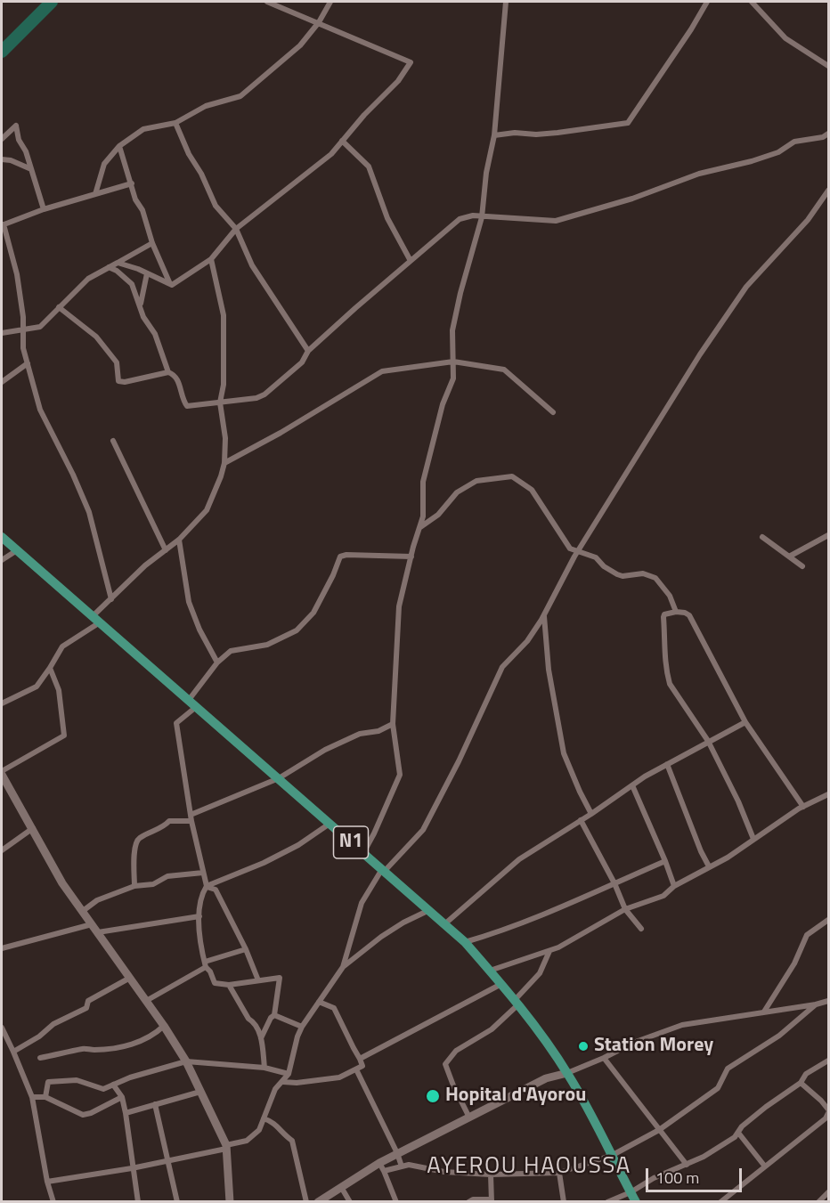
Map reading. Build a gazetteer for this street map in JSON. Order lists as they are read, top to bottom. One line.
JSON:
{"streets":{"main road":["N1"]},"districts":["AYEROU HAOUSSA"],"places":["Station Morey","Hopital d'Ayorou"],"scale_bar":"100 m"}
